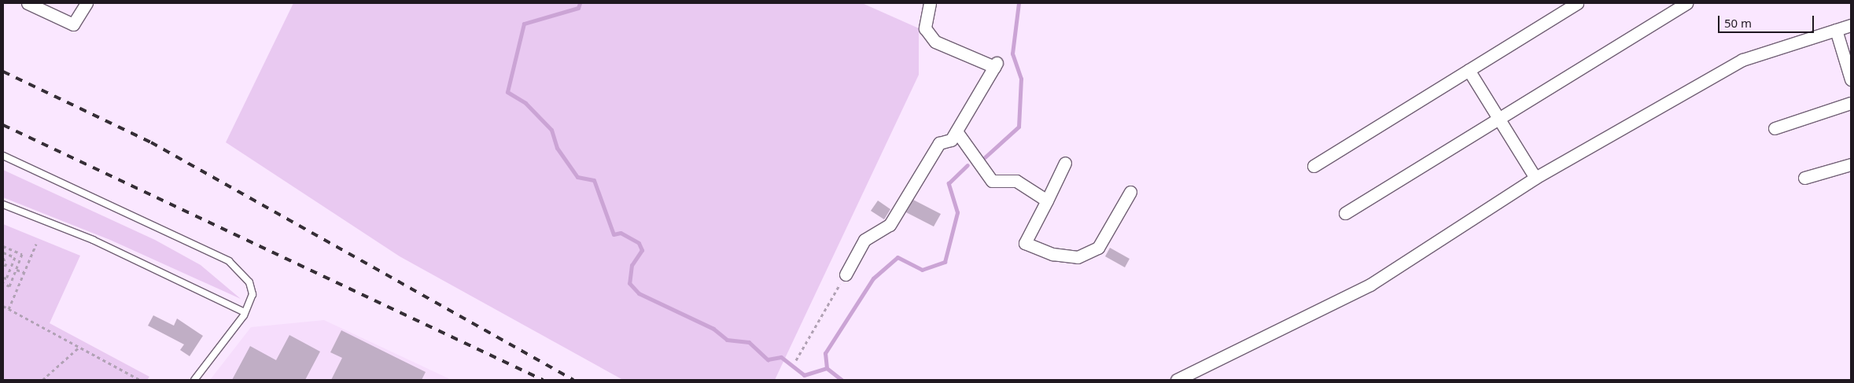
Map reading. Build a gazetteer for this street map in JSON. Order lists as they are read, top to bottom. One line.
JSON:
{"scale_bar":"50 m"}
